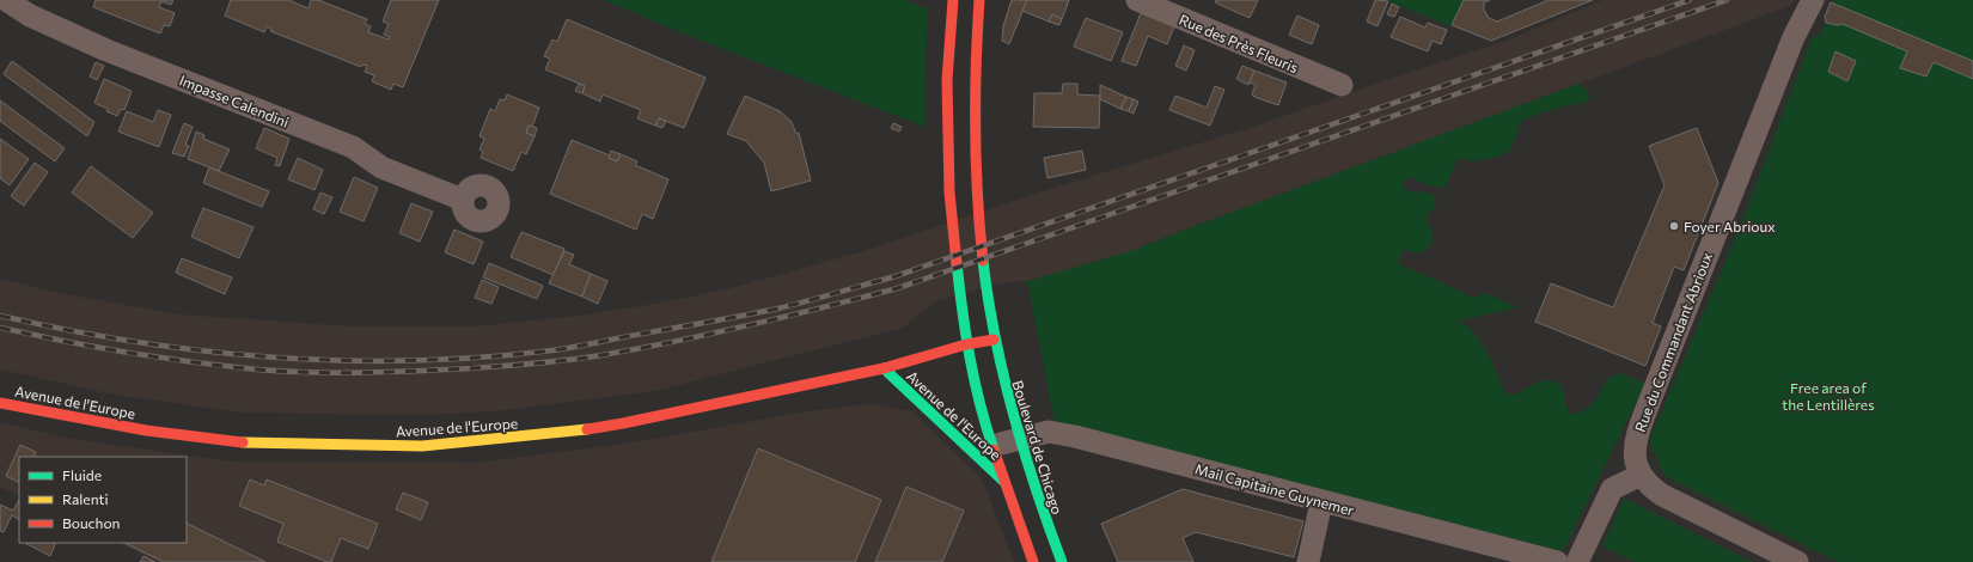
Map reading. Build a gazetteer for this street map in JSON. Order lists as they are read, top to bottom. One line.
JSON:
{"streets":{"main road":["Avenue de l'Europe","Boulevard de Chicago"],"street":["Rue des Près Fleuris","Impasse Calendini","Rue du Commandant Abrioux","Mail Capitaine Guynemer"]},"crossings":[["Avenue de l'Europe","Boulevard de Chicago"],["Boulevard de Chicago","Mail Capitaine Guynemer"]],"parks":["Free area of the Lentillères"],"places":["Foyer Abrioux"],"legend":["Fluide","Ralenti","Bouchon"]}
